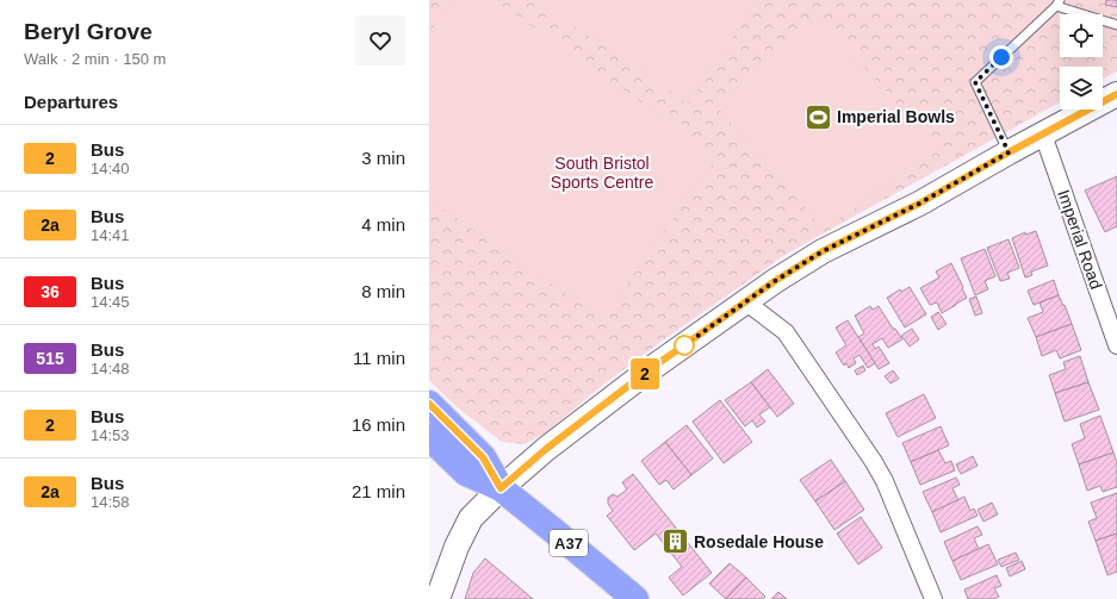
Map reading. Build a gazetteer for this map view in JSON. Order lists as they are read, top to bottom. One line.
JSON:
{"streets":{"highway":["A37"],"street":["Imperial Road"]},"parks":["South Bristol Sports Centre"],"places":{"sports":["Imperial Bowls"],"building":["Rosedale House"]},"lines":["bus line 2"],"page":{"heading":[["Beryl Grove","Walk · 2 min · 150 m"],"Departures"],"on_map":"2","list":[{"mark":"2","name":"Bus","note":"14:40","value":"3 min"},{"mark":"2a","name":"Bus","note":"14:41","value":"4 min"},{"mark":"36","name":"Bus","note":"14:45","value":"8 min"},{"mark":"515","name":"Bus","note":"14:48","value":"11 min"},{"mark":"2","name":"Bus","note":"14:53","value":"16 min"},{"mark":"2a","name":"Bus","note":"14:58","value":"21 min"}]}}
